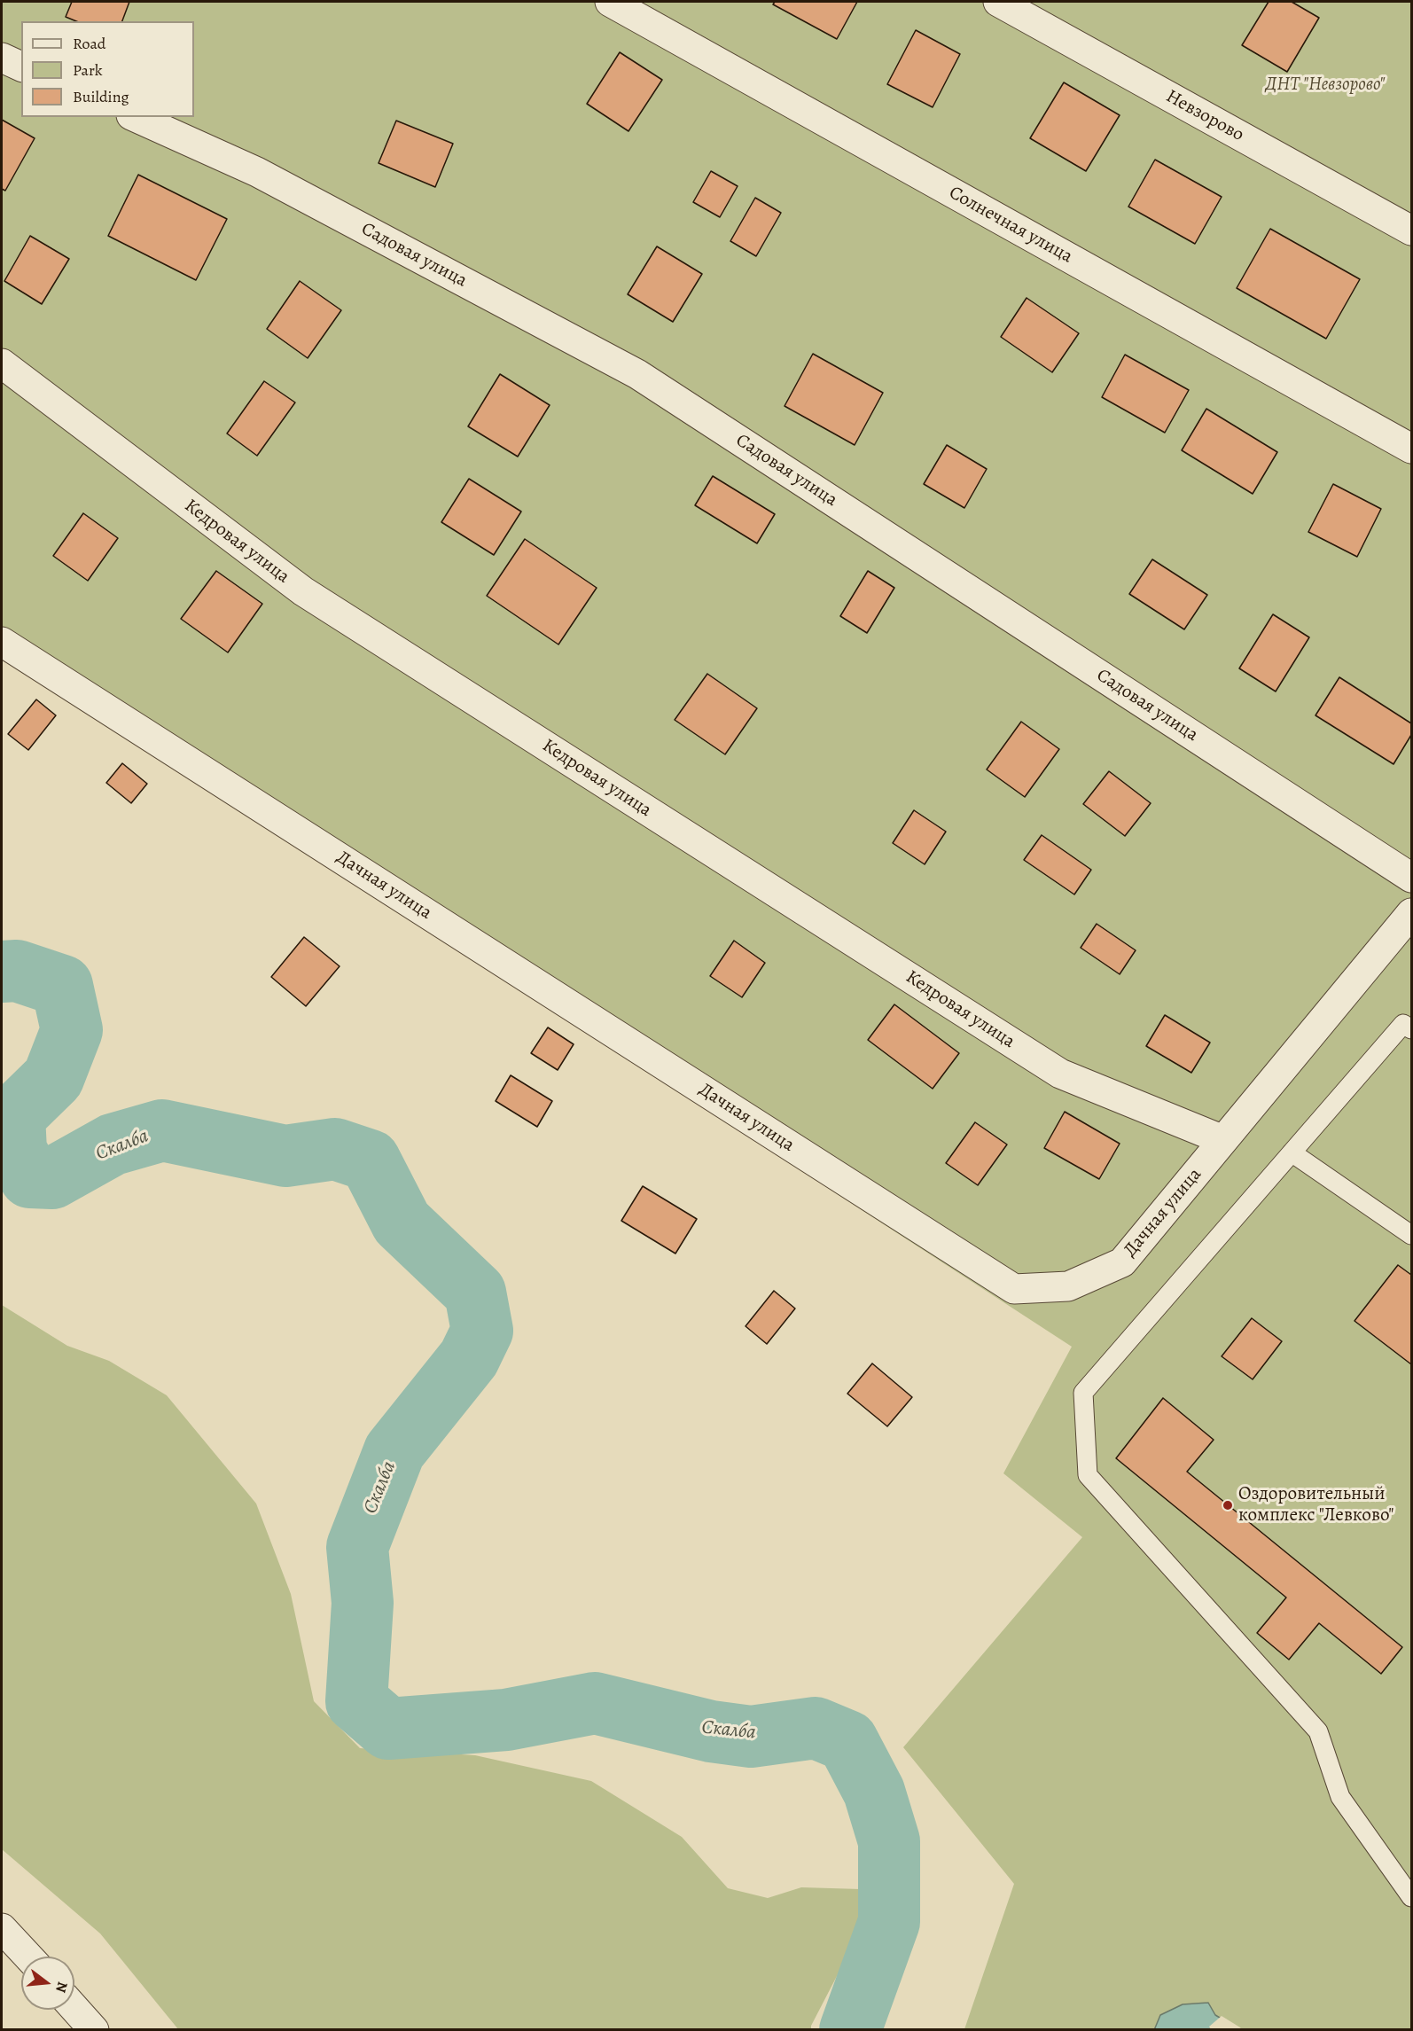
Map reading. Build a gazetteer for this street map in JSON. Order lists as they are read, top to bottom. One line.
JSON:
{"streets":{"street":["Невзорово","Солнечная улица","Садовая улица","Кедровая улица","Дачная улица"]},"crossings":[["Кедровая улица","Дачная улица"]],"water":["Скалба"],"parks":["ДНТ \"Невзорово\""],"places":["Оздоровительный комплекс \"Левково\""],"legend":["Road","Park","Building"],"north":"right"}
